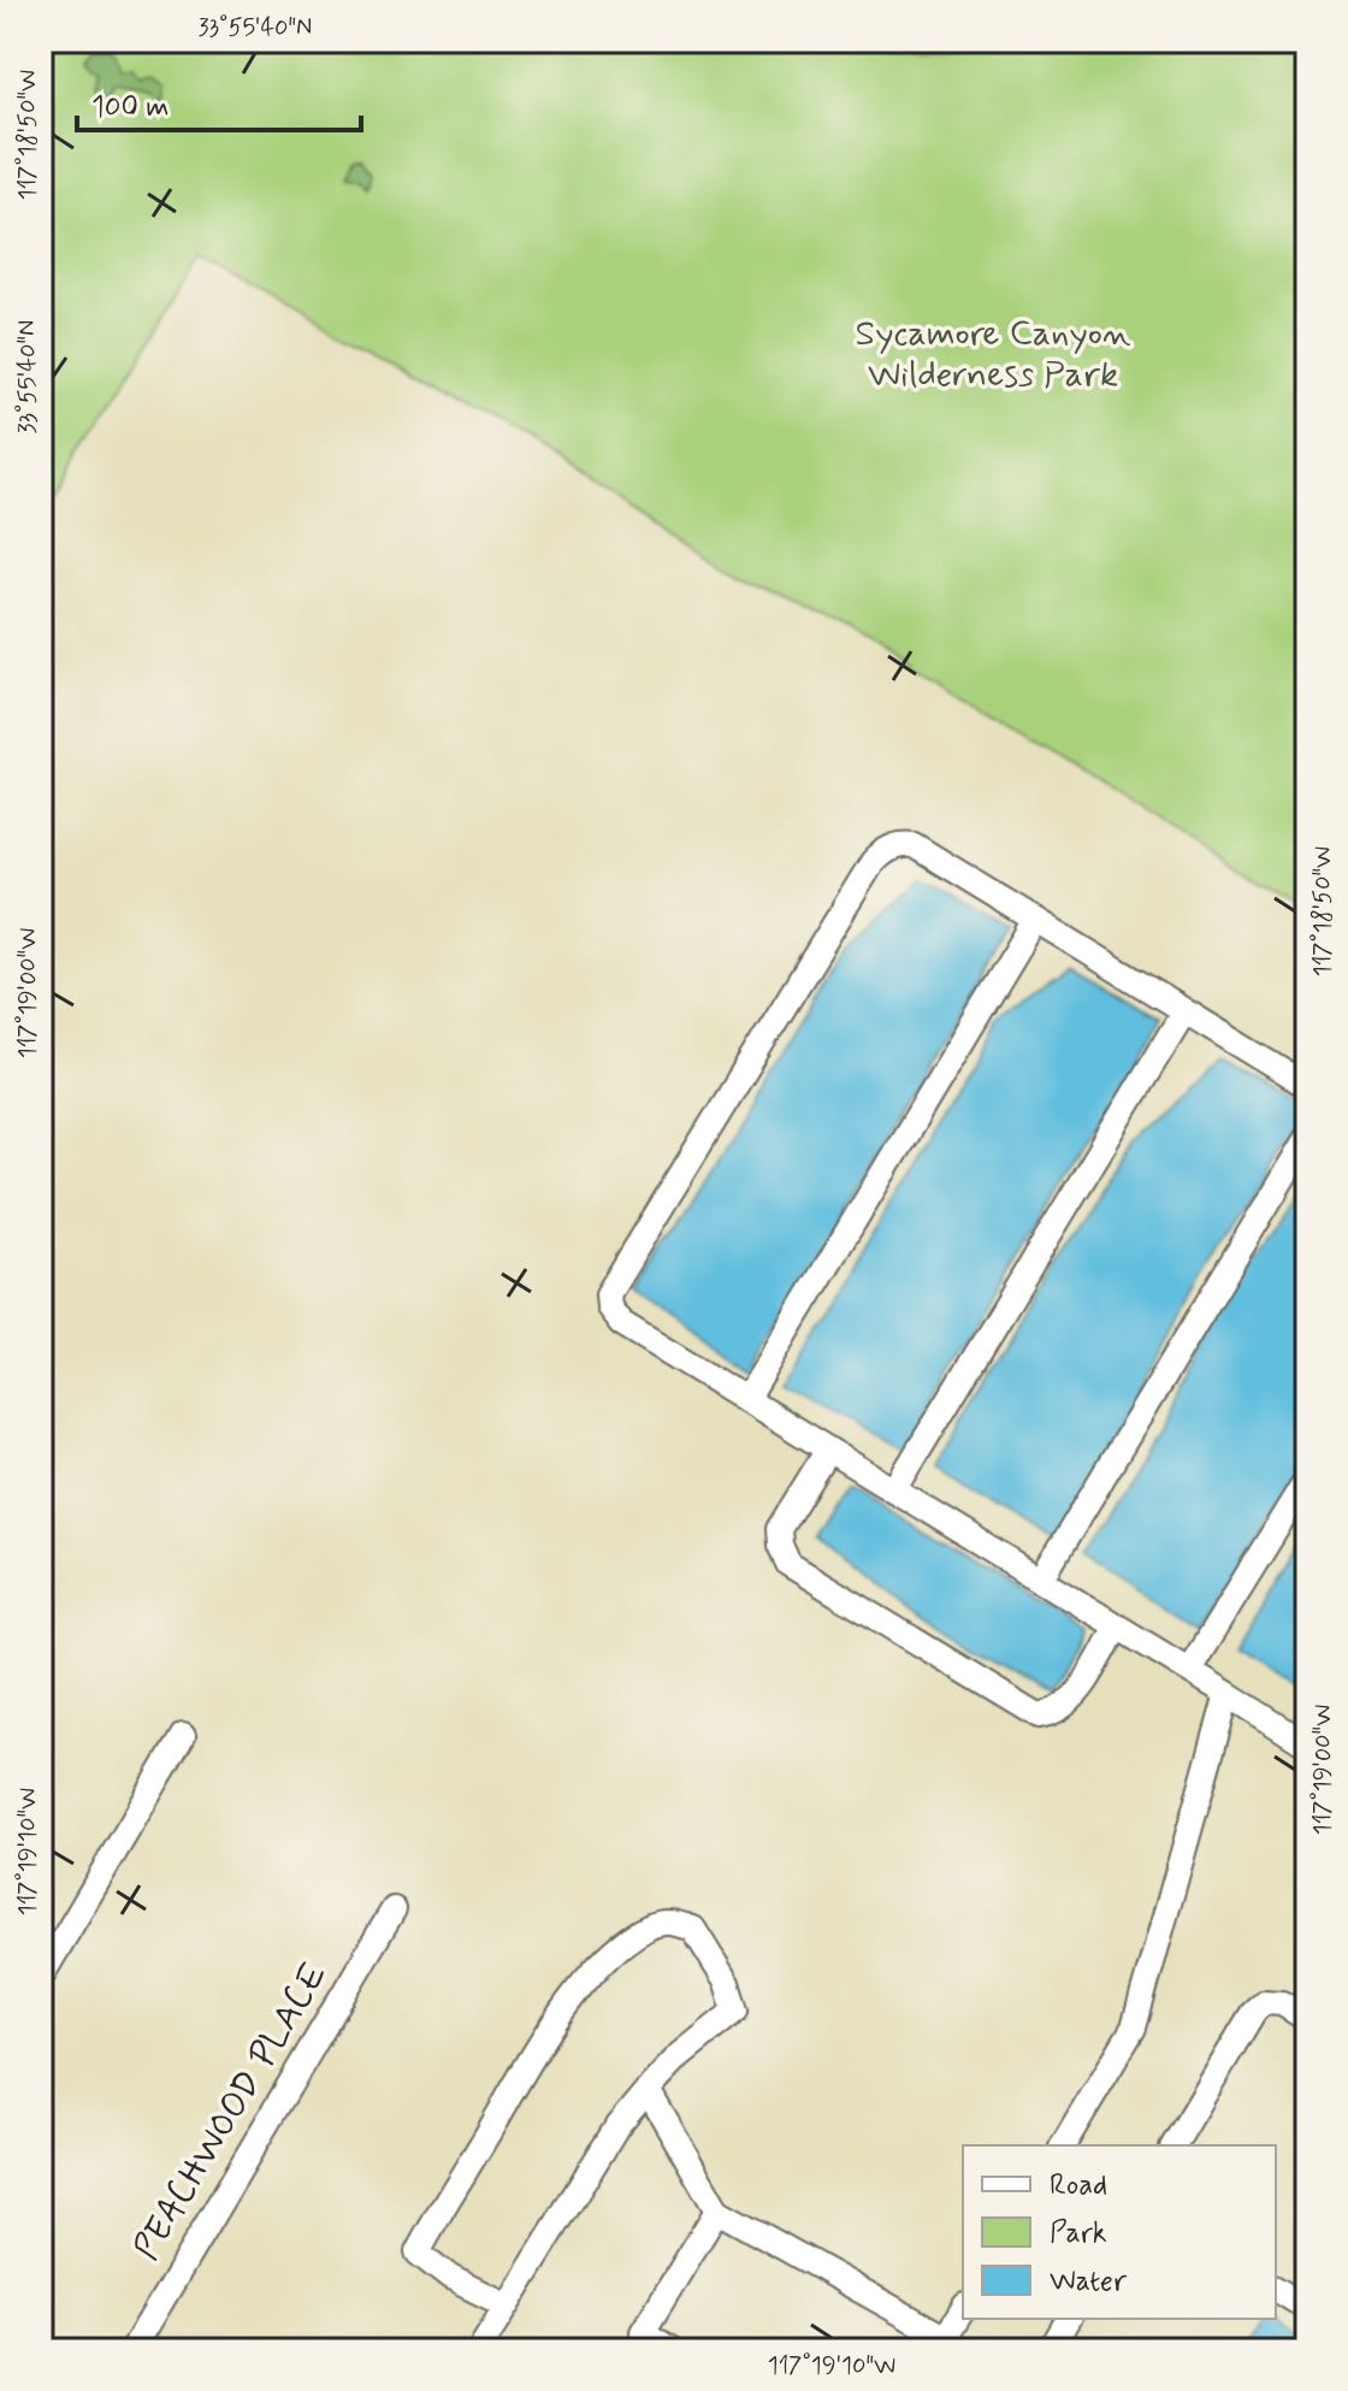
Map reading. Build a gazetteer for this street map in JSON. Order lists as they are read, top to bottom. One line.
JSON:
{"streets":{"street":["PEACHWOOD PLACE"]},"parks":["Sycamore Canyon Wilderness Park"],"legend":["Road","Park","Water"],"scale_bar":"100 m","coordinates":["33°55'40\"N","117°18'50\"W","117°19'00\"W","117°19'10\"W"]}
